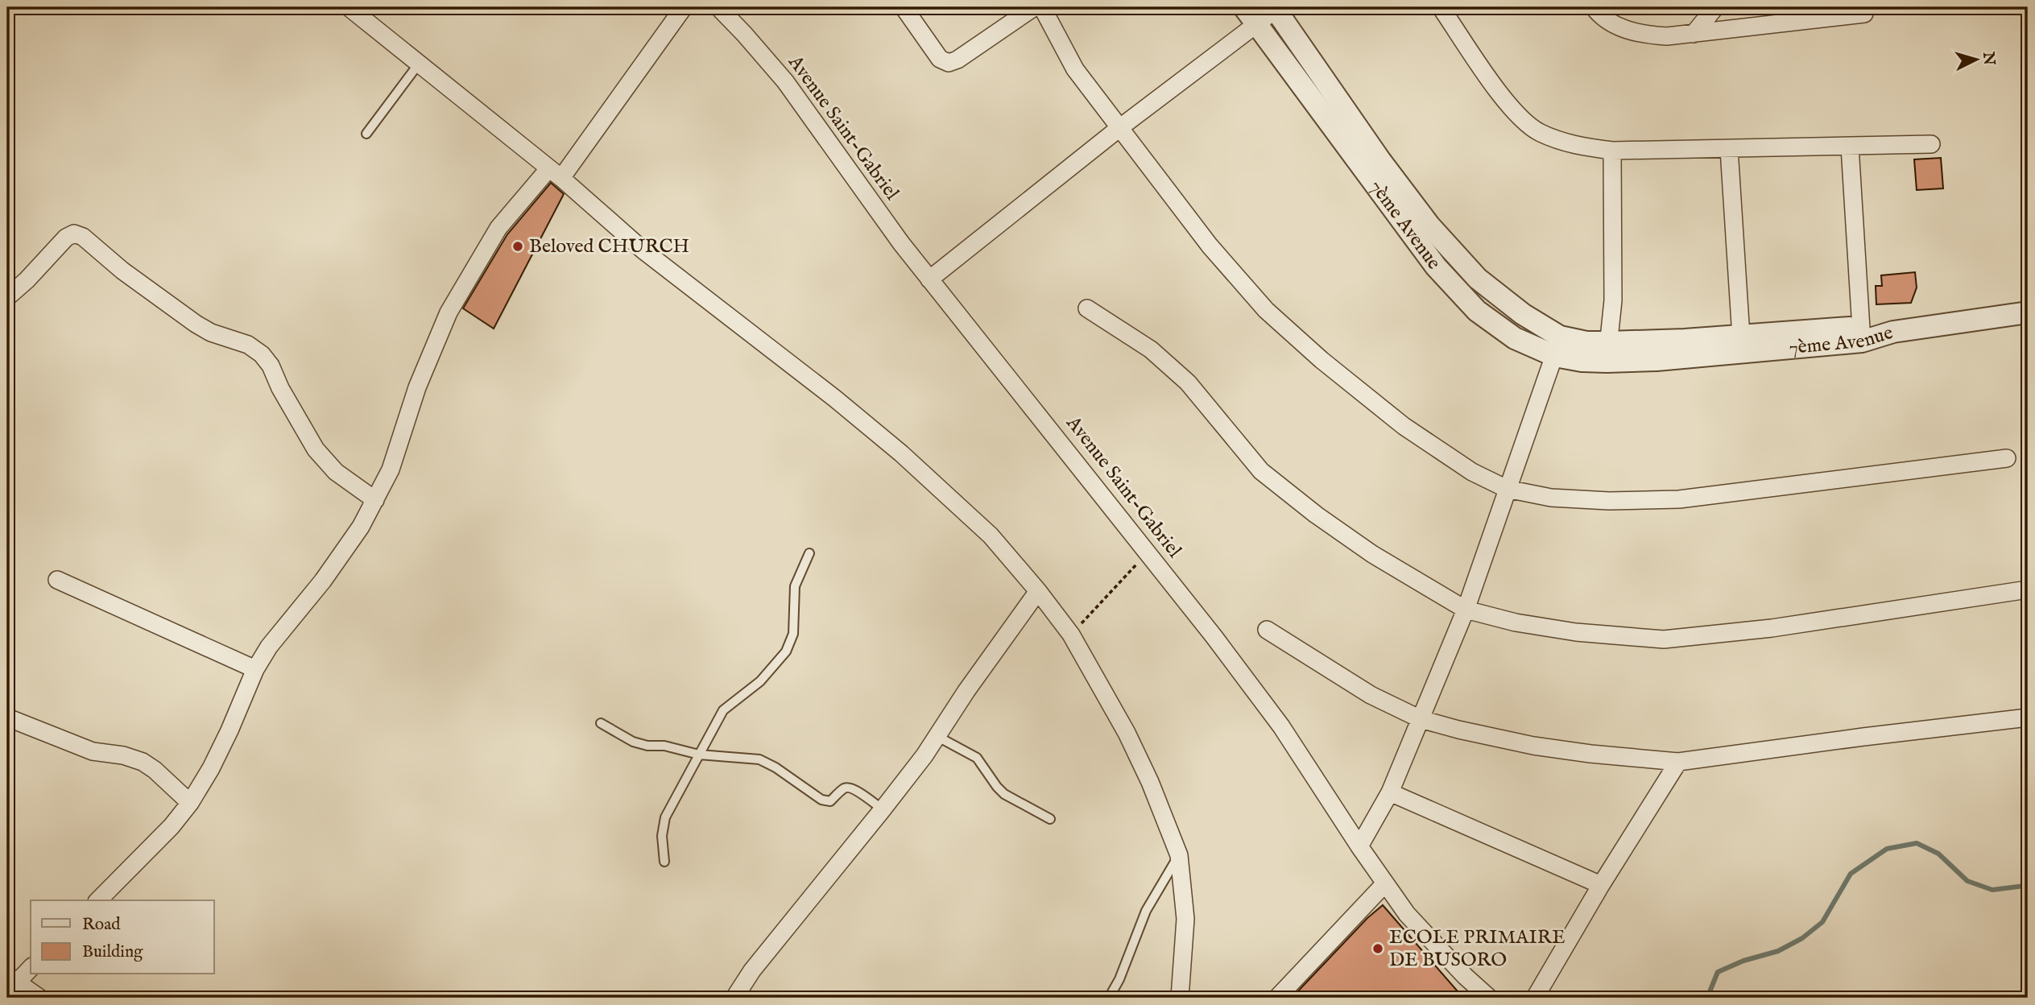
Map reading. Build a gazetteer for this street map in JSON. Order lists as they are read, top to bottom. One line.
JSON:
{"streets":{"street":["Avenue Saint-Gabriel","7ème Avenue"]},"places":["Beloved CHURCH","ECOLE PRIMAIRE DE BUSORO"],"legend":["Road","Building"],"north":"right"}
